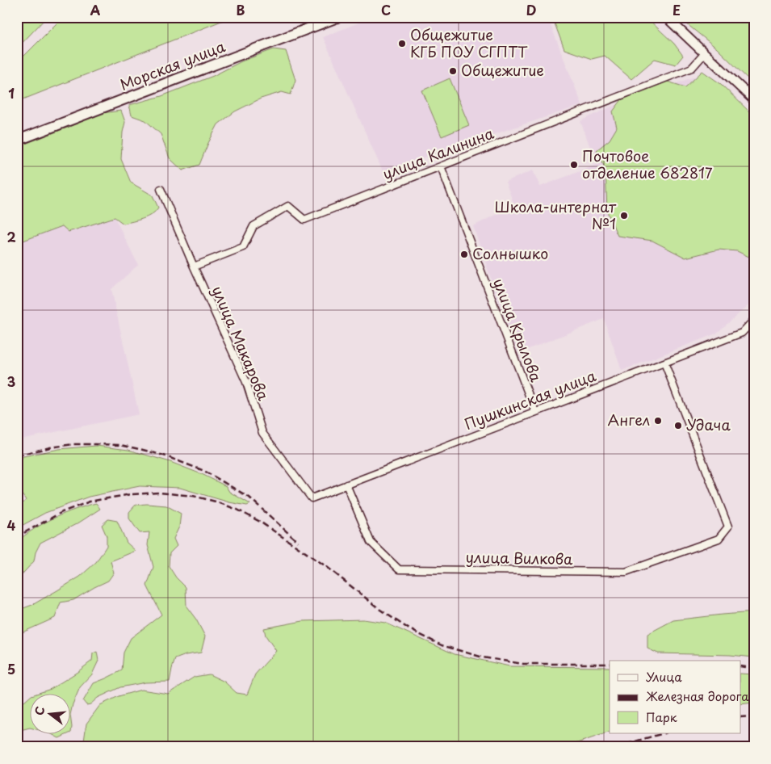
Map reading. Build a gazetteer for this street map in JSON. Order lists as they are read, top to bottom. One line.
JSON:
{"streets":{"main road":["Морская улица"],"street":["улица Калинина","улица Крылова","улица Макарова","Пушкинская улица","улица Вилкова"]},"crossings":[["улица Калинина","улица Крылова"],["улица Калинина","улица Макарова"],["улица Крылова","Пушкинская улица"],["улица Макарова","Пушкинская улица"],["Пушкинская улица","улица Вилкова"]],"places":["Общежитие КГБ ПОУ СГПТТ","Общежитие","Почтовое отделение 682817","Школа-интернат №1","Солнышко","Ангел","Удача"],"legend":["Улица","Железная дорога","Парк"],"north":"left","grid":{"columns":["A","B","C","D","E"],"rows":["1","2","3","4","5"]}}
